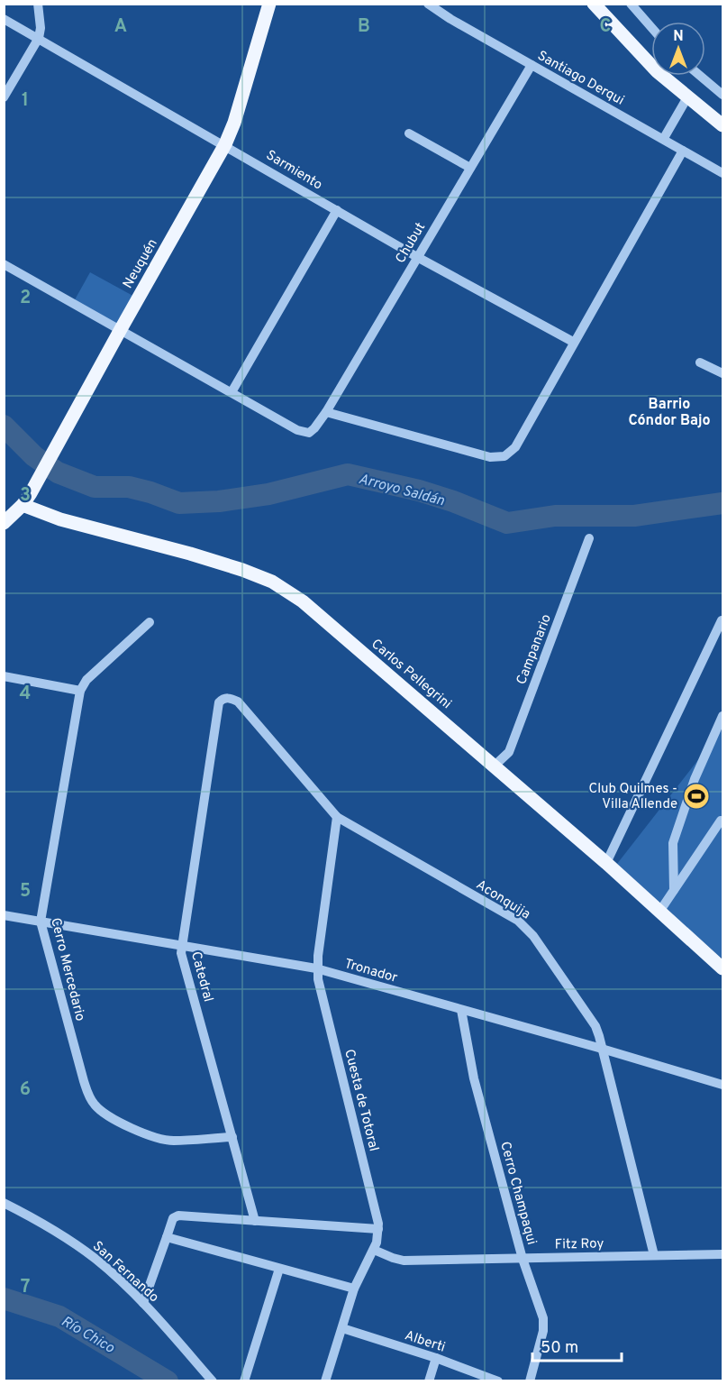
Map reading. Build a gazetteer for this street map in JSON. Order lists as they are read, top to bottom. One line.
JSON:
{"streets":{"main road":["Neuquén","Carlos Pellegrini"],"street":["Santiago Derqui","Sarmiento","Chubut","Campanario","Aconquija","Cerro Mercedario","Tronador","Catedral","Cuesta de Totoral","Cerro Champaqui","Fitz Roy","San Fernando","Alberti"]},"crossings":[["Santiago Derqui","Chubut"],["Sarmiento","Chubut"],["Sarmiento","Neuquén"],["Neuquén","Carlos Pellegrini"],["Campanario","Carlos Pellegrini"],["Aconquija","Tronador"],["Aconquija","Catedral"],["Aconquija","Cuesta de Totoral"],["Aconquija","Fitz Roy"],["Cerro Mercedario","Tronador"],["Cerro Mercedario","Catedral"],["Tronador","Catedral"],["Tronador","Cuesta de Totoral"],["Tronador","Cerro Champaqui"],["Cuesta de Totoral","Fitz Roy"],["Cuesta de Totoral","Alberti"],["Cerro Champaqui","Fitz Roy"]],"districts":["Barrio Cóndor Bajo"],"water":["Arroyo Saldán","Río Chico"],"places":{"sports":["Club Quilmes - Villa Allende"]},"scale_bar":"50 m","north":"top","grid":{"columns":["A","B","C"],"rows":["1","2","3","4","5","6","7"]}}
